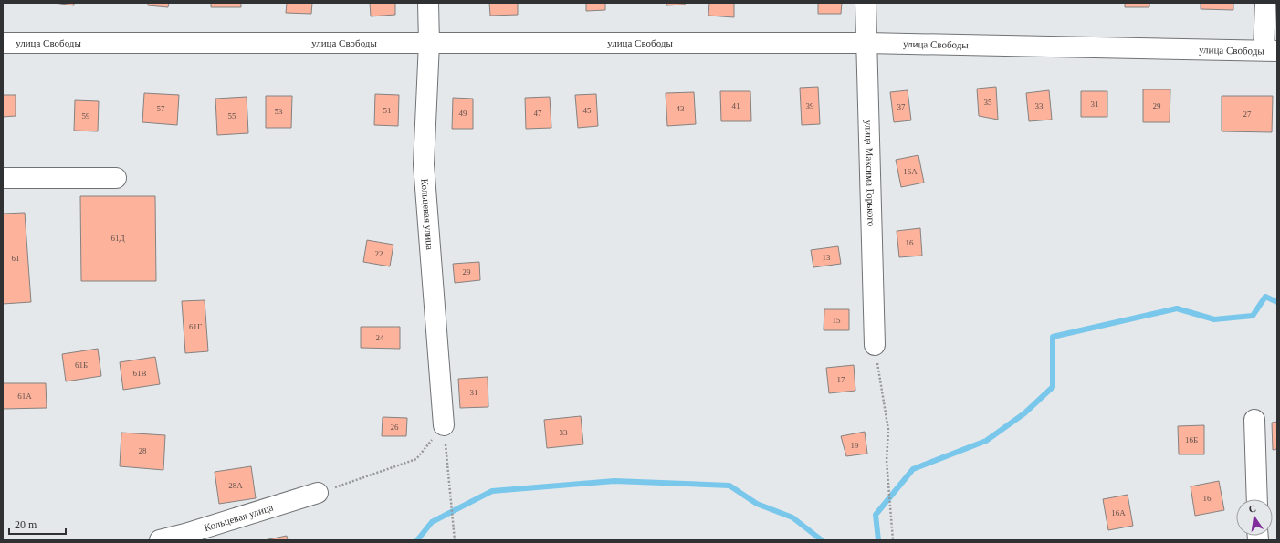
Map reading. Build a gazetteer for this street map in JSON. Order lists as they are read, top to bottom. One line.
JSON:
{"streets":{"street":["улица Свободы","улица Максима Горького","Кольцевая улица"]},"crossings":[["улица Свободы","улица Максима Горького"],["улица Свободы","Кольцевая улица"]],"house_numbers":["35","31","41","39","33","29","37","57","43","51","45","53","49","47","27","59","55","16А","61Д","16","22","13","61","29","15","61Г","24","61Б","61В","17","31","61А","26","33","16Б","19","28","28А","16","16А"],"scale_bar":"20 m","north":"top"}
